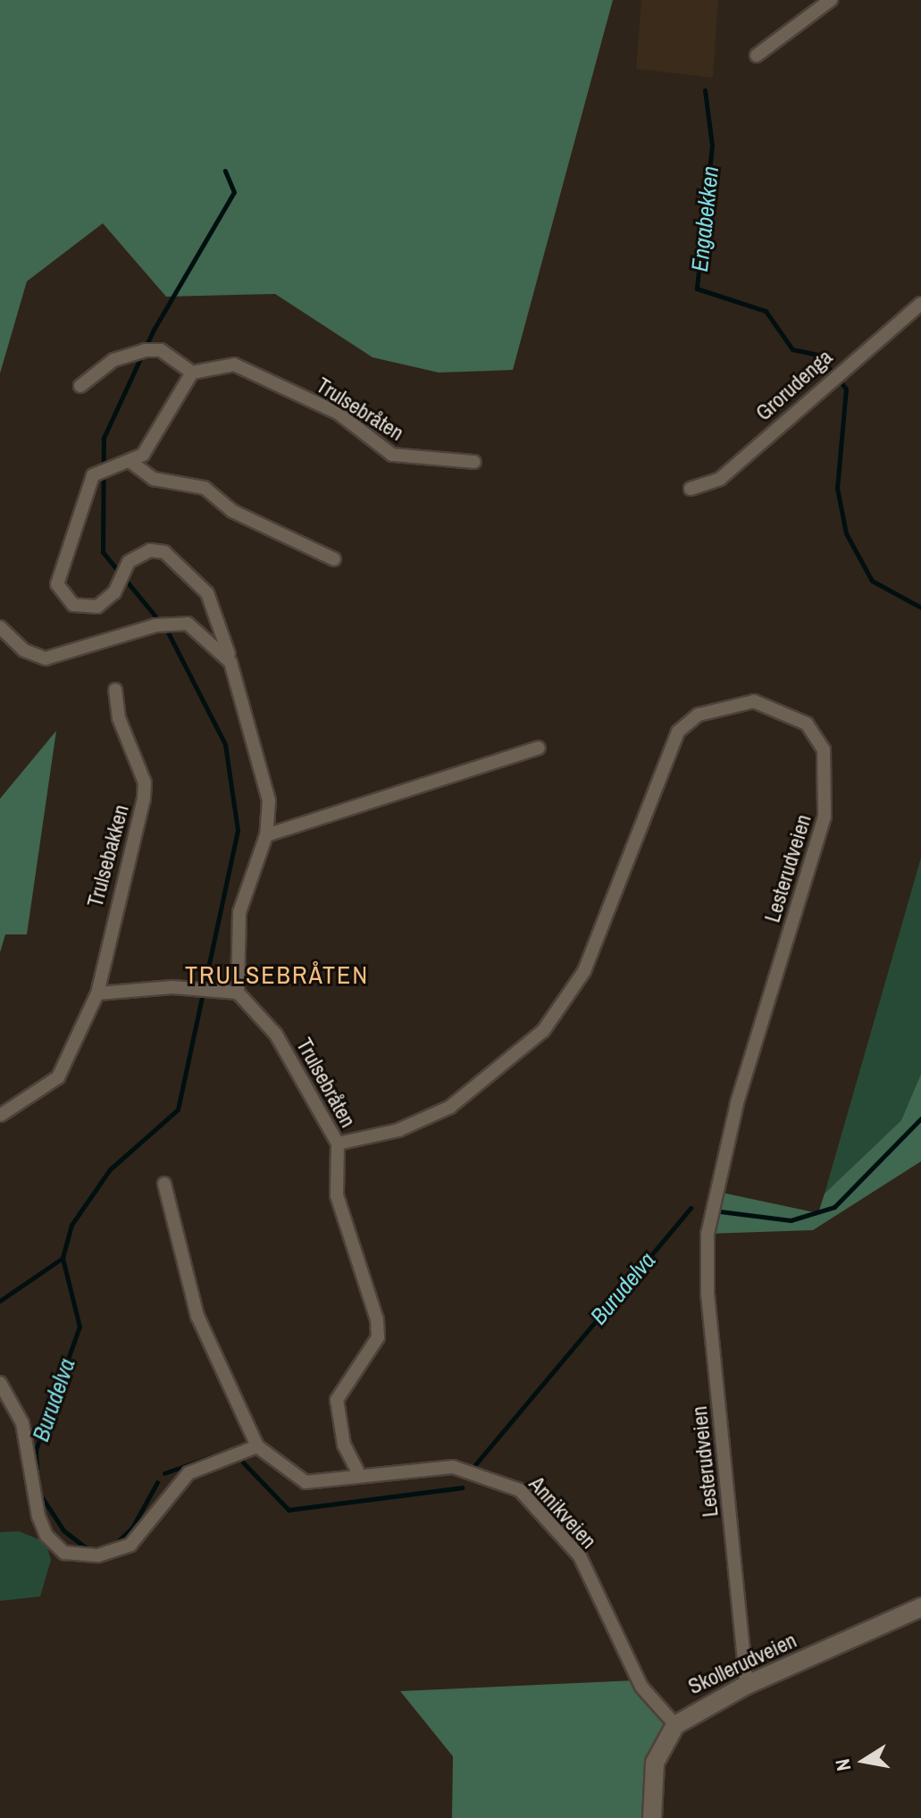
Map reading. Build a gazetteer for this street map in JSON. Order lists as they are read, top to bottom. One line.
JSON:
{"streets":{"street":["Grorudenga","Trulsebråten","Trulsebakken","Lesterudveien","Annikveien","Skollerudveien"]},"crossings":[["Trulsebråten","Lesterudveien"],["Trulsebråten","Annikveien"],["Lesterudveien","Skollerudveien"],["Annikveien","Skollerudveien"]],"districts":["TRULSEBRÅTEN"],"water":["Engabekken","Burudelva"],"north":"left"}
